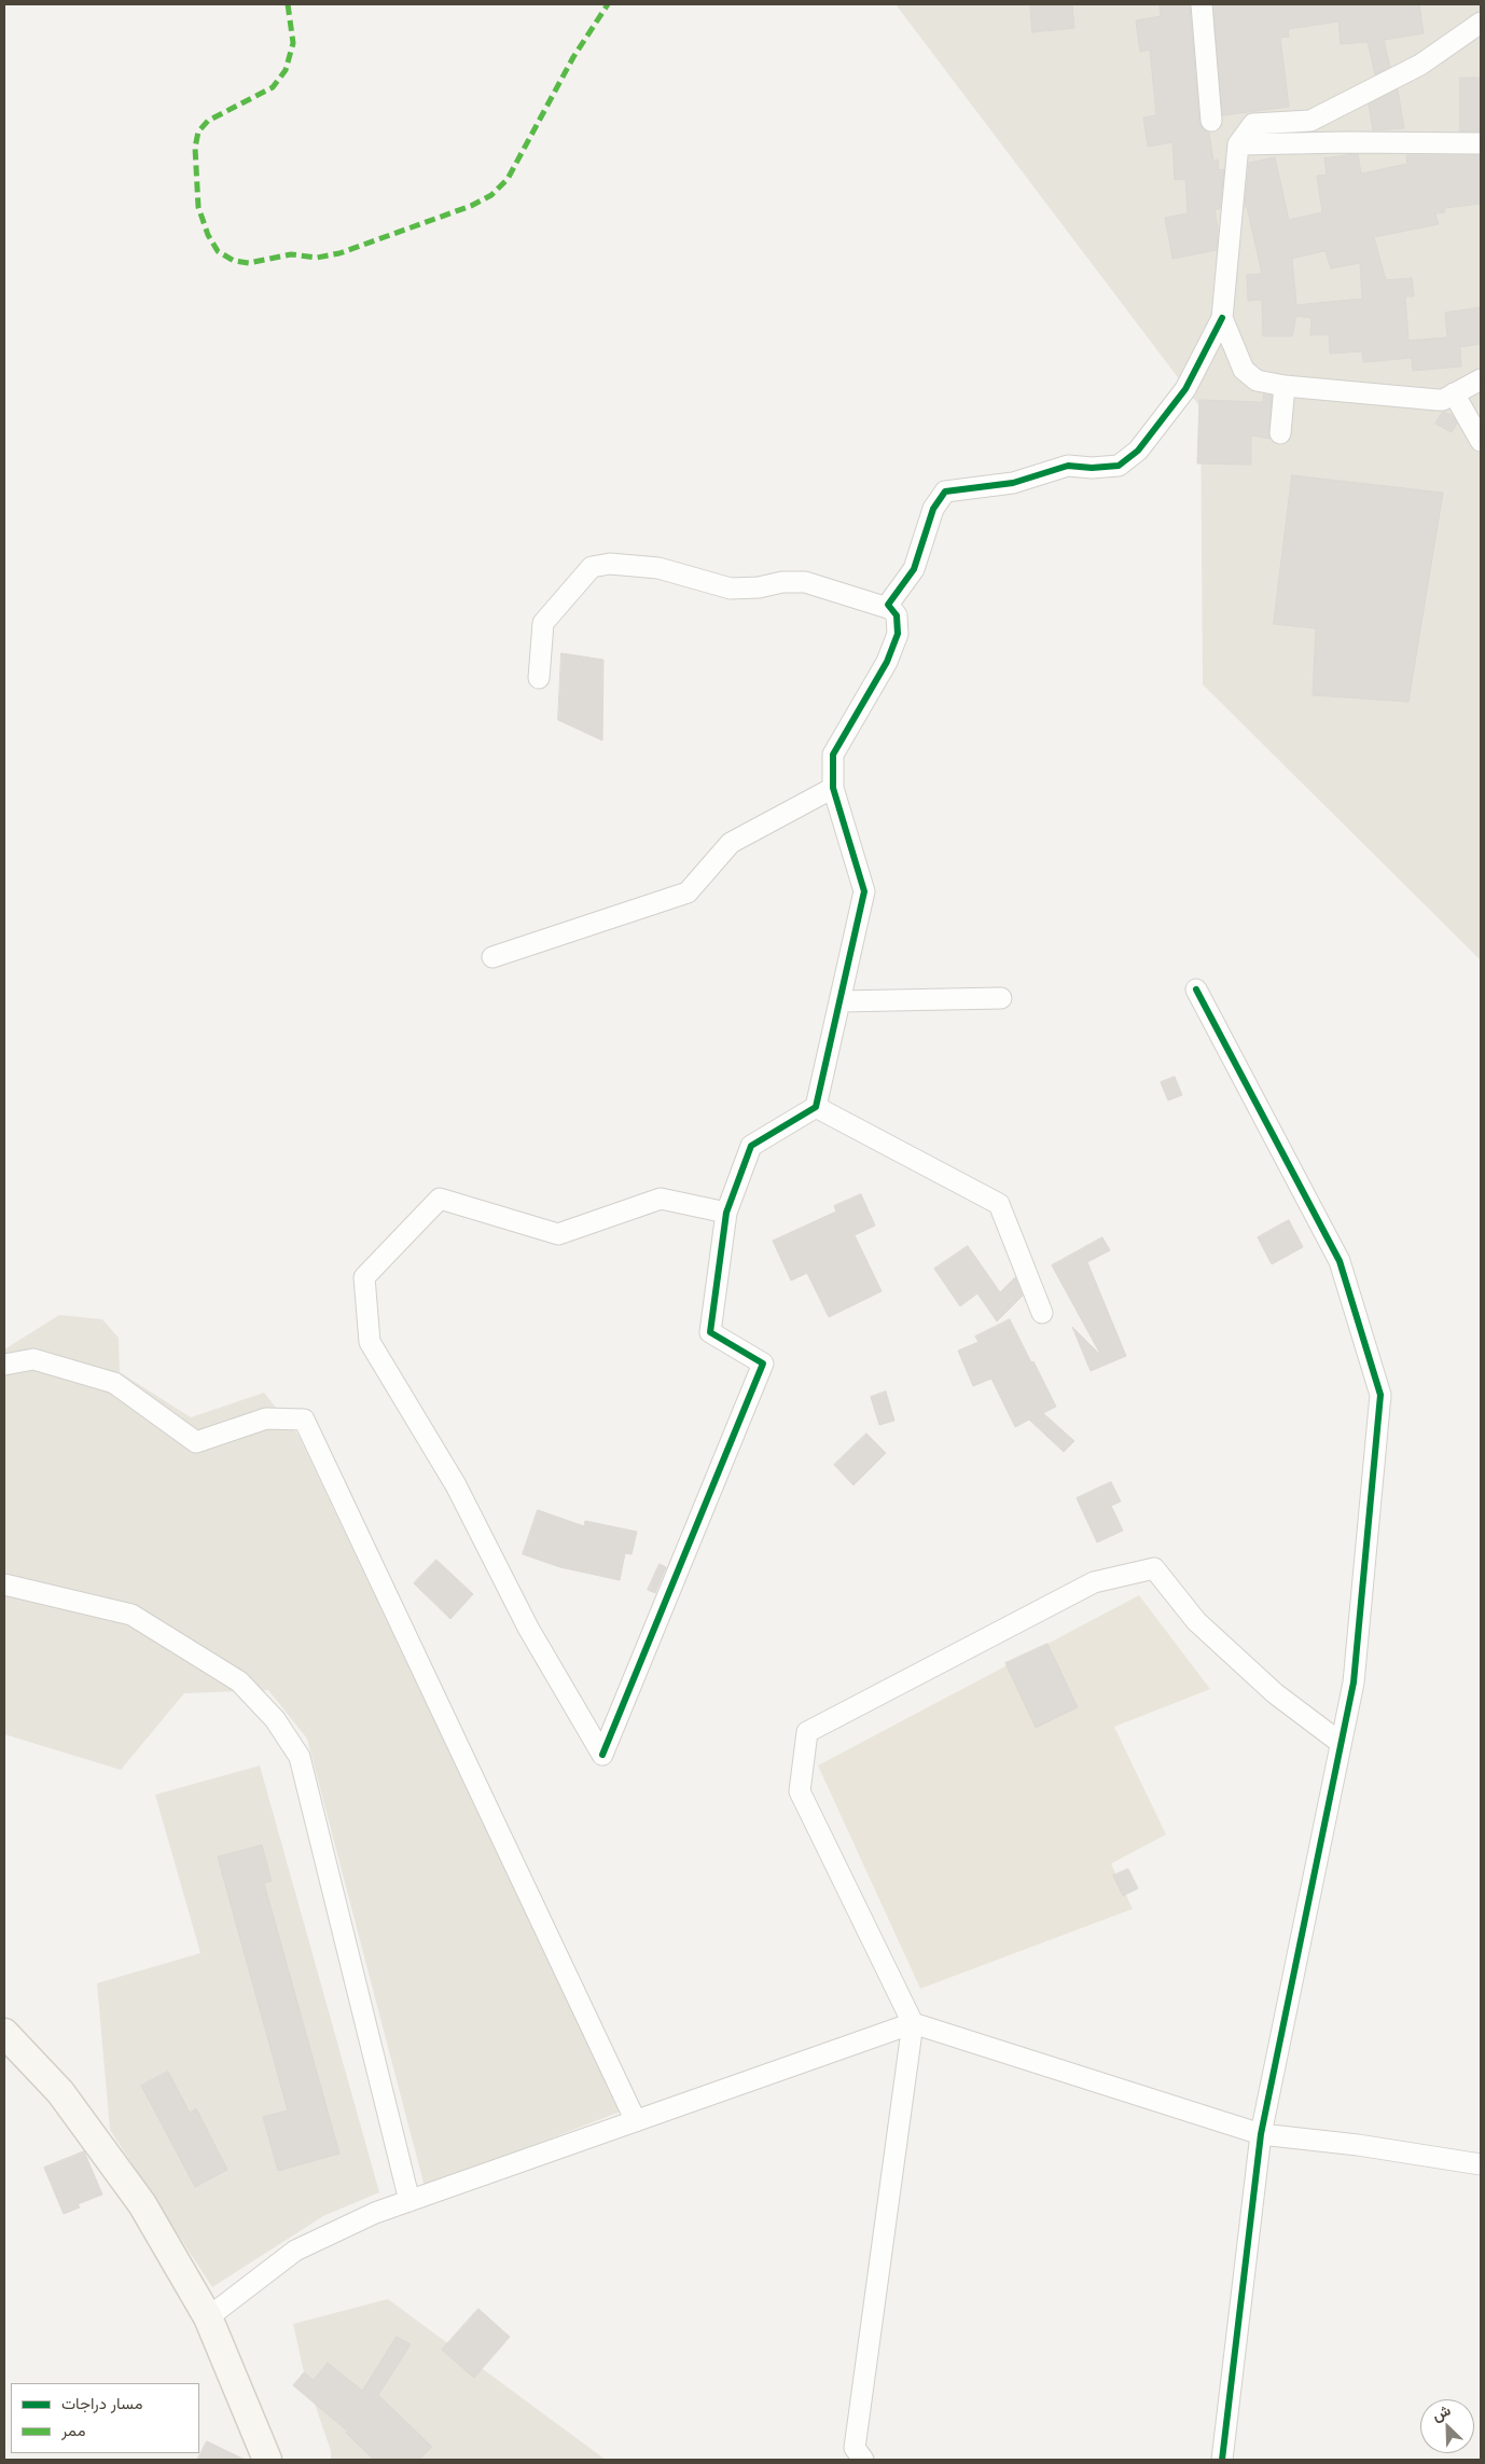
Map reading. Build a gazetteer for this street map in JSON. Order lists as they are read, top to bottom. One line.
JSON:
{"legend":["مسار دراجات","ممر"],"north":"top left"}
